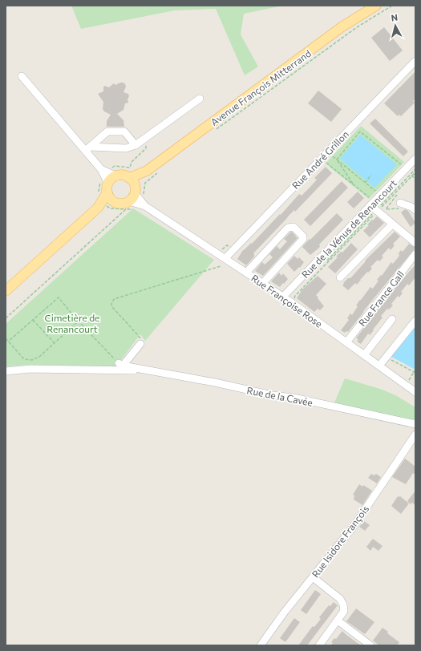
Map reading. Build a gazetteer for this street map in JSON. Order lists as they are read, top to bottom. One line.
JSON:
{"streets":{"main road":["Avenue François Mitterrand"],"street":["Rue André Grillon","Rue de la Vénus de Renancourt","Rue France Gall","Rue Françoise Rose","Rue de la Cavée","Rue Isidore François"]},"crossings":[["Avenue François Mitterrand","Rue Françoise Rose"],["Rue André Grillon","Rue Françoise Rose"],["Rue de la Vénus de Renancourt","Rue Françoise Rose"],["Rue France Gall","Rue Françoise Rose"]],"parks":["Cimetière de Renancourt"],"north":"top"}
